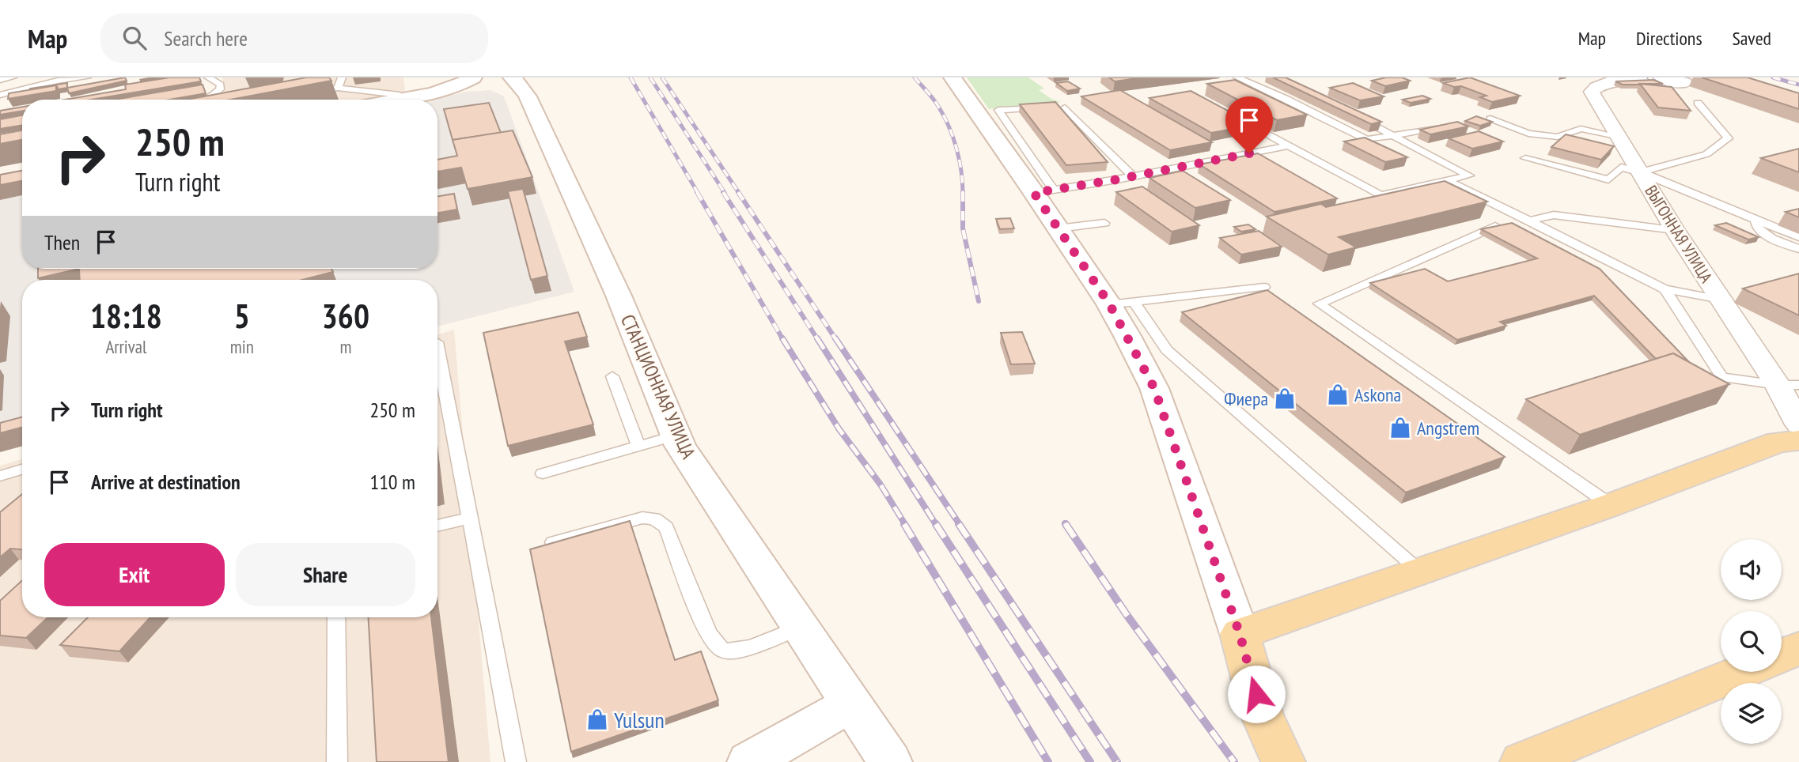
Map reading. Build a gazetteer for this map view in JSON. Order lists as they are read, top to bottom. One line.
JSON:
{"streets":{"main road":["СТАНЦИОННАЯ УЛИЦА"],"street":["ВЫГОННАЯ УЛИЦА"]},"places":{"shop":["Askona","Фиера","Angstrem","Yulsun"]},"page":{"header":"Map","search":"Search here","nav":["Map","Directions","Saved"],"turn":["250 m","Turn right"],"then":"Then","eta":["18:18","Arrival","5","min","360","m"],"list":[{"name":"Turn right","value":"250 m"},{"name":"Arrive at destination","value":"110 m"}],"buttons":["Exit","Share"]}}
